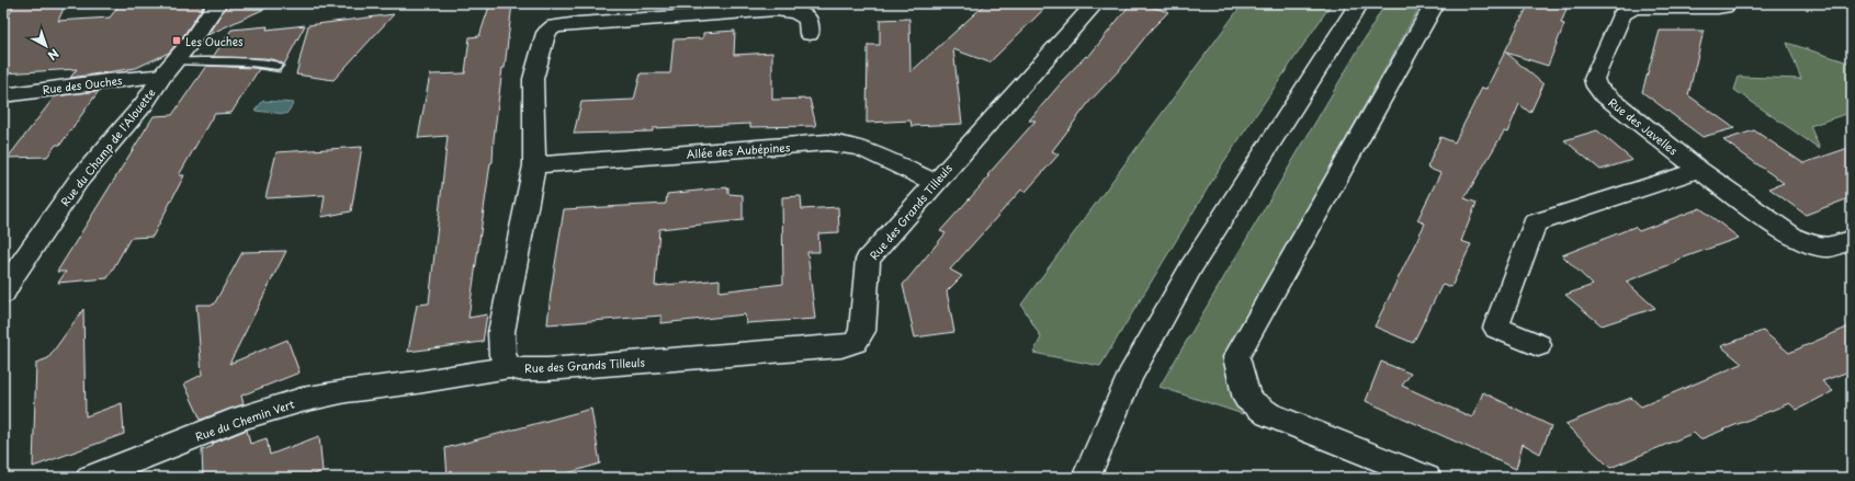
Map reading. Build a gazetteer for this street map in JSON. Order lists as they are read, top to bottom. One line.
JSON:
{"streets":{"street":["Rue des Ouches","Rue des Javelles","Rue du Champ de l'Alouette","Allée des Aubépines","Rue des Grands Tilleuls","Rue du Chemin Vert"]},"crossings":[["Rue des Ouches","Rue du Champ de l'Alouette"],["Allée des Aubépines","Rue des Grands Tilleuls"],["Rue des Grands Tilleuls","Rue du Chemin Vert"]],"places":{"transit":["Les Ouches"]},"north":"bottom right"}
